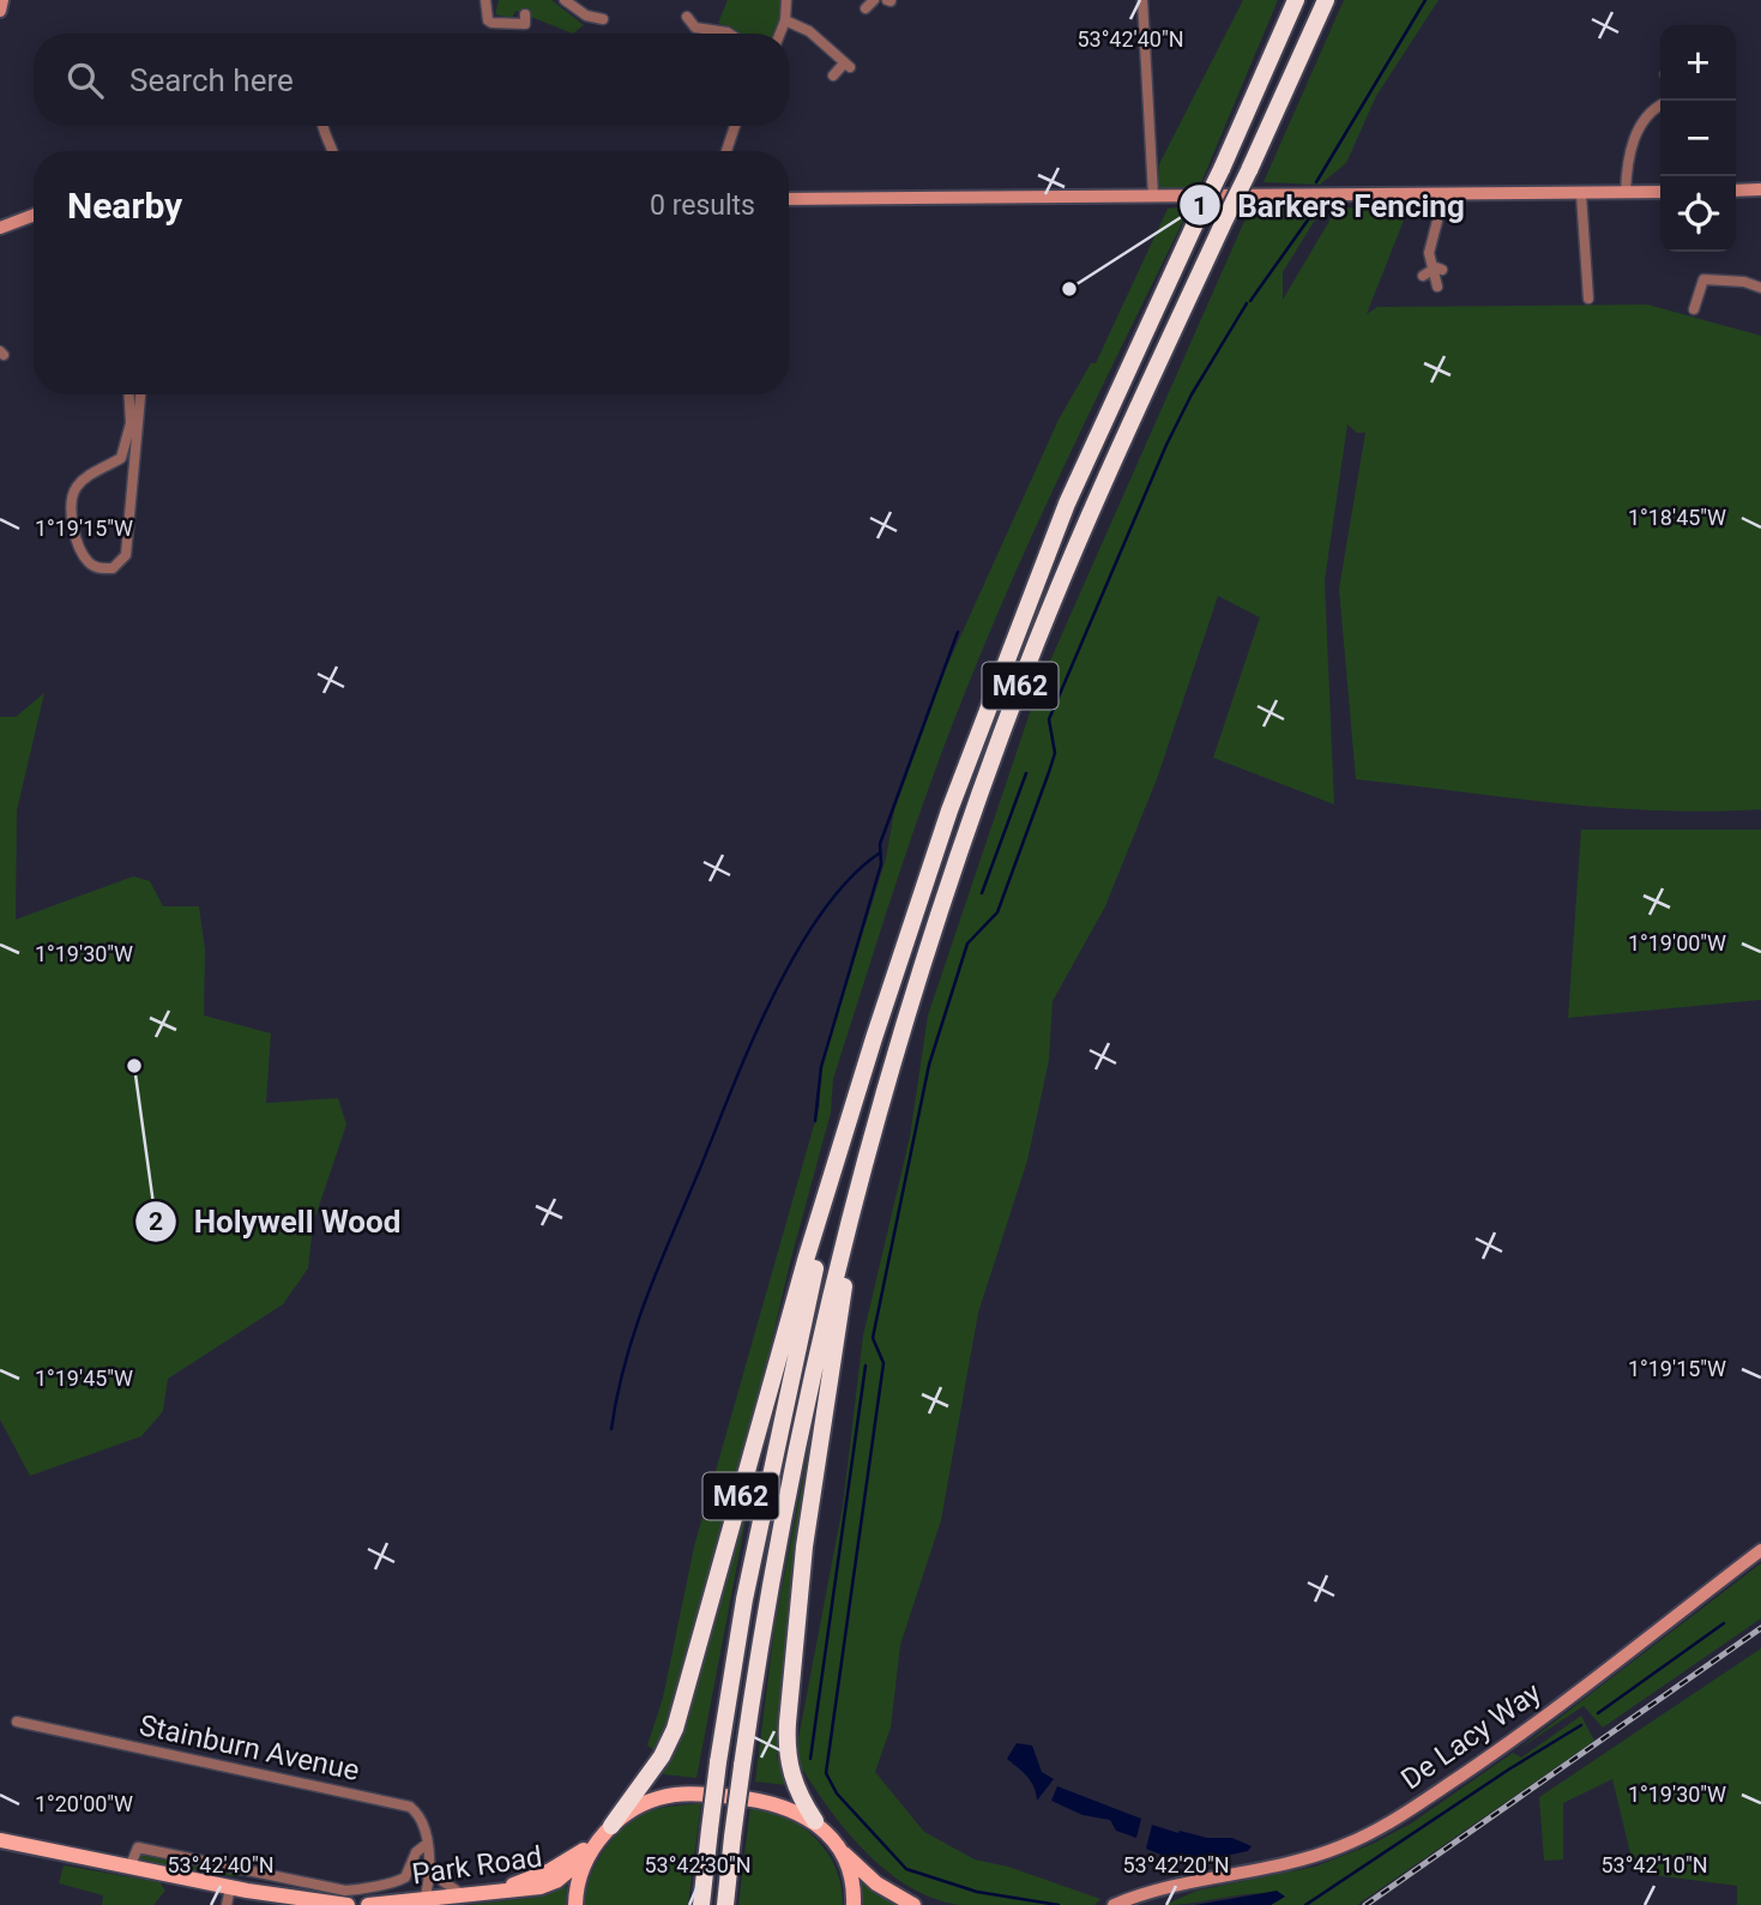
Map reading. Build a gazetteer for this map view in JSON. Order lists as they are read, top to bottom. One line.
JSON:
{"streets":{"highway":["M62"],"main road":["Park Road"],"street":["De Lacy Way","Stainburn Avenue"]},"crossings":[["M62","Park Road"],["Stainburn Avenue","Park Road"]],"places":["Barkers Fencing","Holywell Wood"],"page":{"map_buttons":["+","−"],"search":"Search here","heading":["Nearby","0 results"]},"coordinates":["53°42'40\"N","1°18'45\"W","1°19'15\"W","1°19'00\"W","1°19'30\"W","1°19'45\"W","1°20'00\"W","53°42'30\"N","53°42'20\"N","53°42'10\"N"]}
